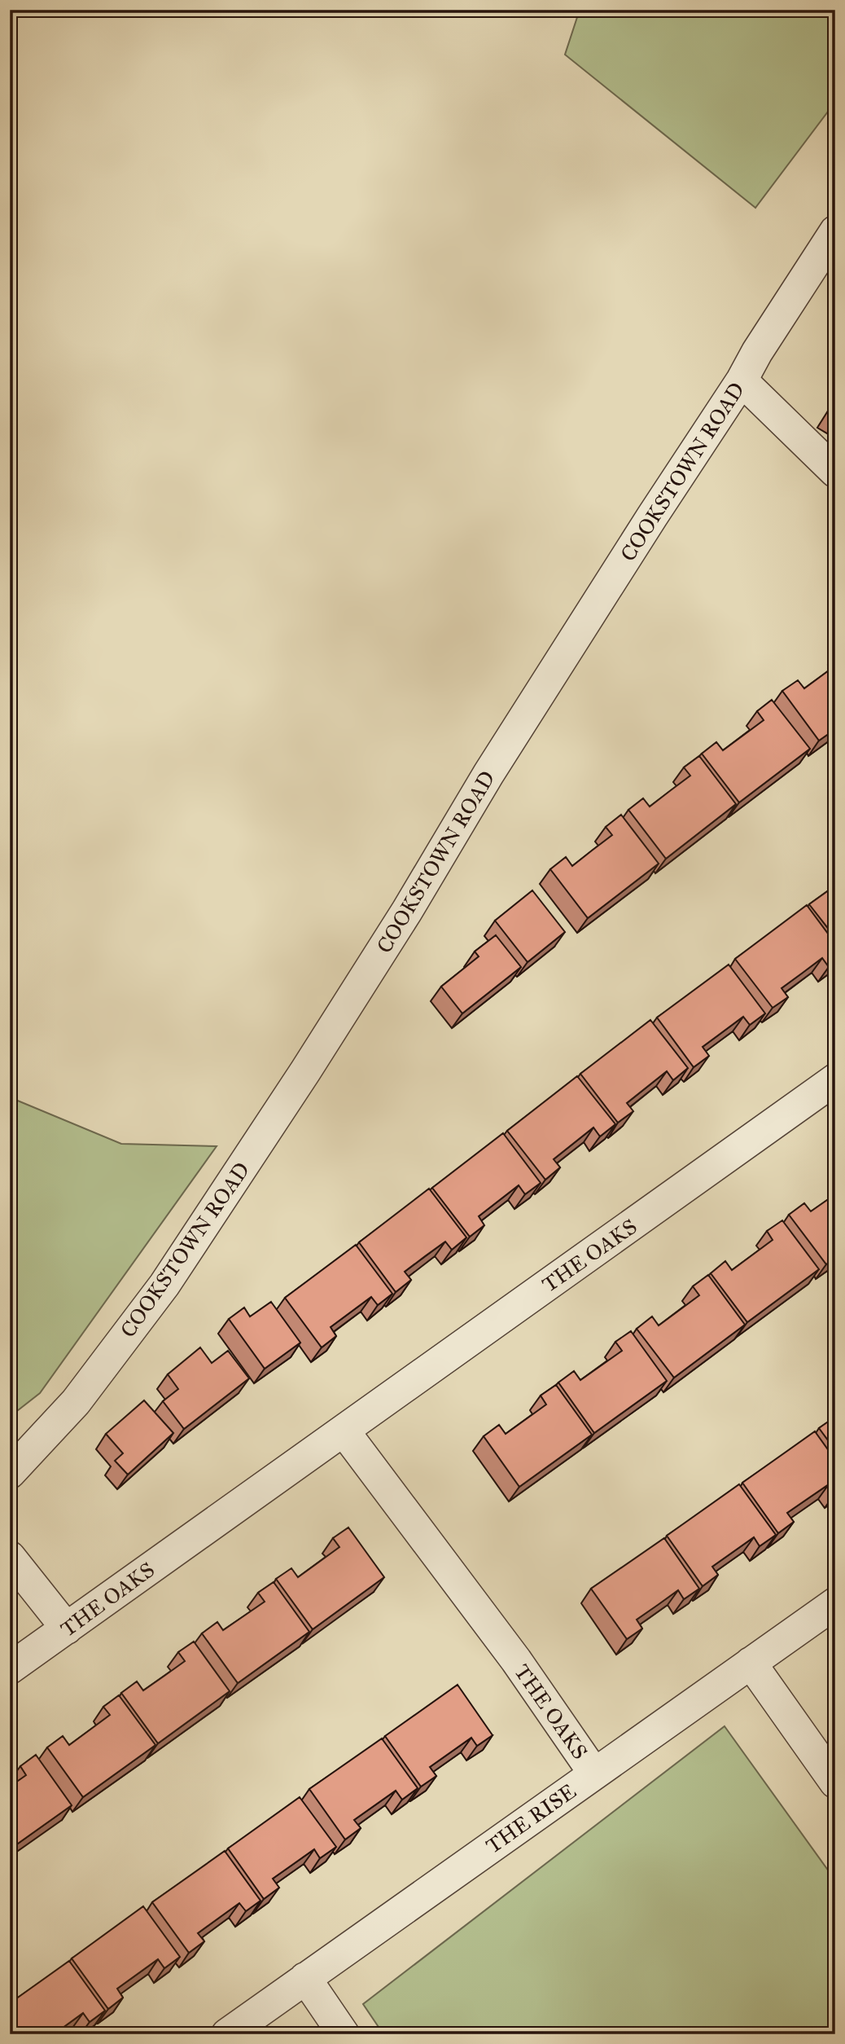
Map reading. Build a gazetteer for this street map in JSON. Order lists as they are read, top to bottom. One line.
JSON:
{"streets":{"street":["COOKSTOWN ROAD","THE OAKS","THE RISE"]},"crossings":[["THE OAKS","THE RISE"]]}
